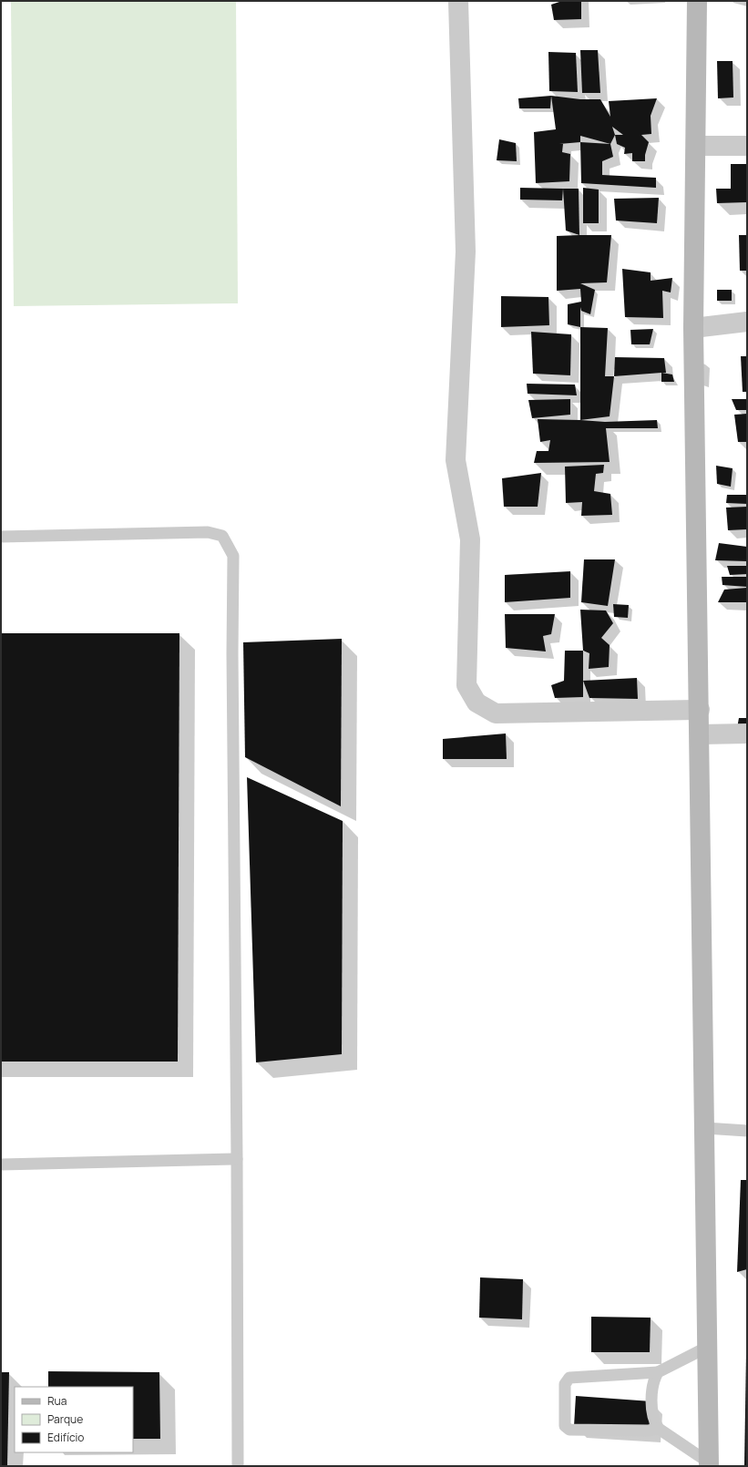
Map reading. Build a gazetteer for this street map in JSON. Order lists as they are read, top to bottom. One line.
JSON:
{"legend":["Rua","Parque","Edifício"]}
